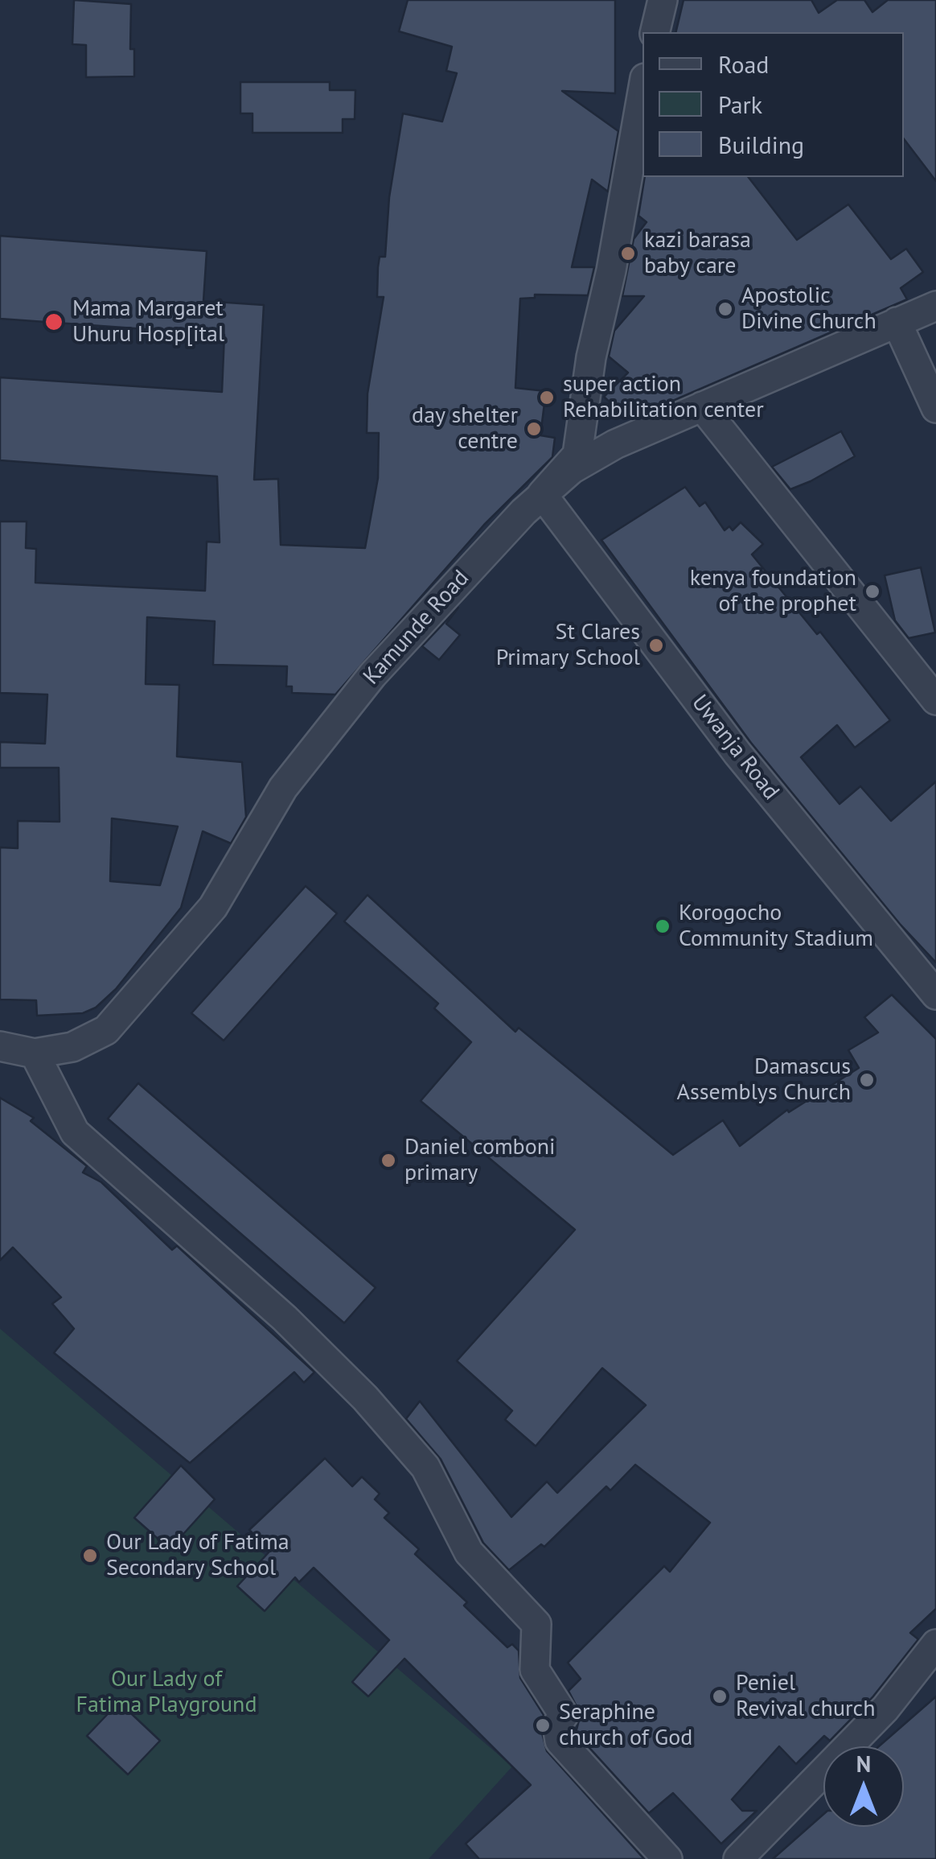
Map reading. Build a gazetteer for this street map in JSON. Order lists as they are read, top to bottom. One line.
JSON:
{"streets":{"street":["Kamunde Road","Uwanja Road"]},"crossings":[["Kamunde Road","Uwanja Road"]],"parks":["Our Lady of Fatima Playground"],"places":["kazi barasa baby care","Apostolic Divine Church","Mama Margaret Uhuru Hosp[ital","super action Rehabilitation center","day shelter centre","kenya foundation of the prophet","St Clares Primary School","Korogocho Community Stadium","Damascus Assemblys Church","Daniel comboni primary","Our Lady of Fatima Secondary School","Peniel Revival church","Seraphine church of God"],"legend":["Road","Park","Building"],"north":"top"}
